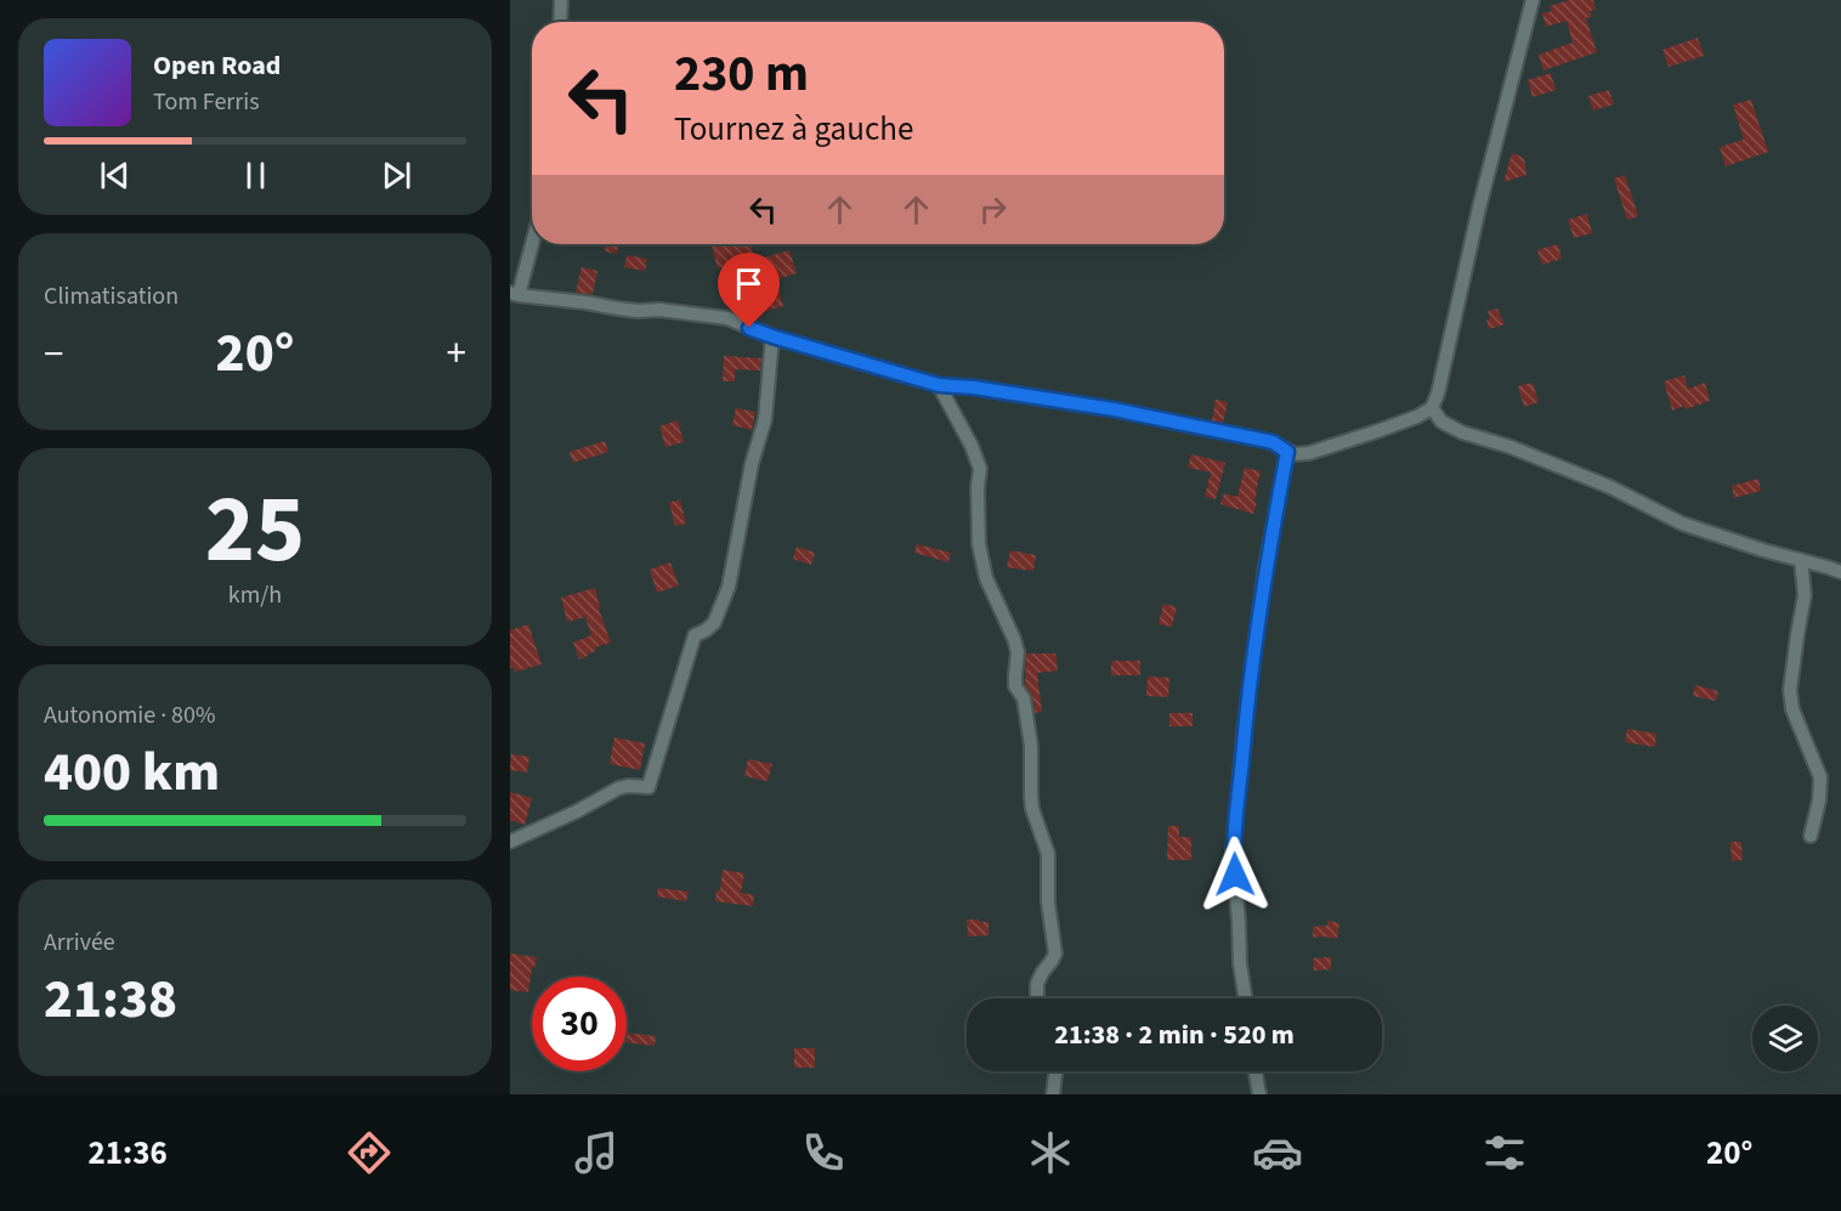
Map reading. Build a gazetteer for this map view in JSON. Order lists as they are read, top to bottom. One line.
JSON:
{"page":{"turn":["230 m","Tournez à gauche"],"song":["Open Road","Tom Ferris"],"tile":["Climatisation",["25","km/h"],["Autonomie · 80%","400 km"],["Arrivée","21:38"]],"heat":["−","20°","+"],"limit":"30","trip":"21:38 · 2 min · 520 m","tabs":["21:36","20°"]}}
